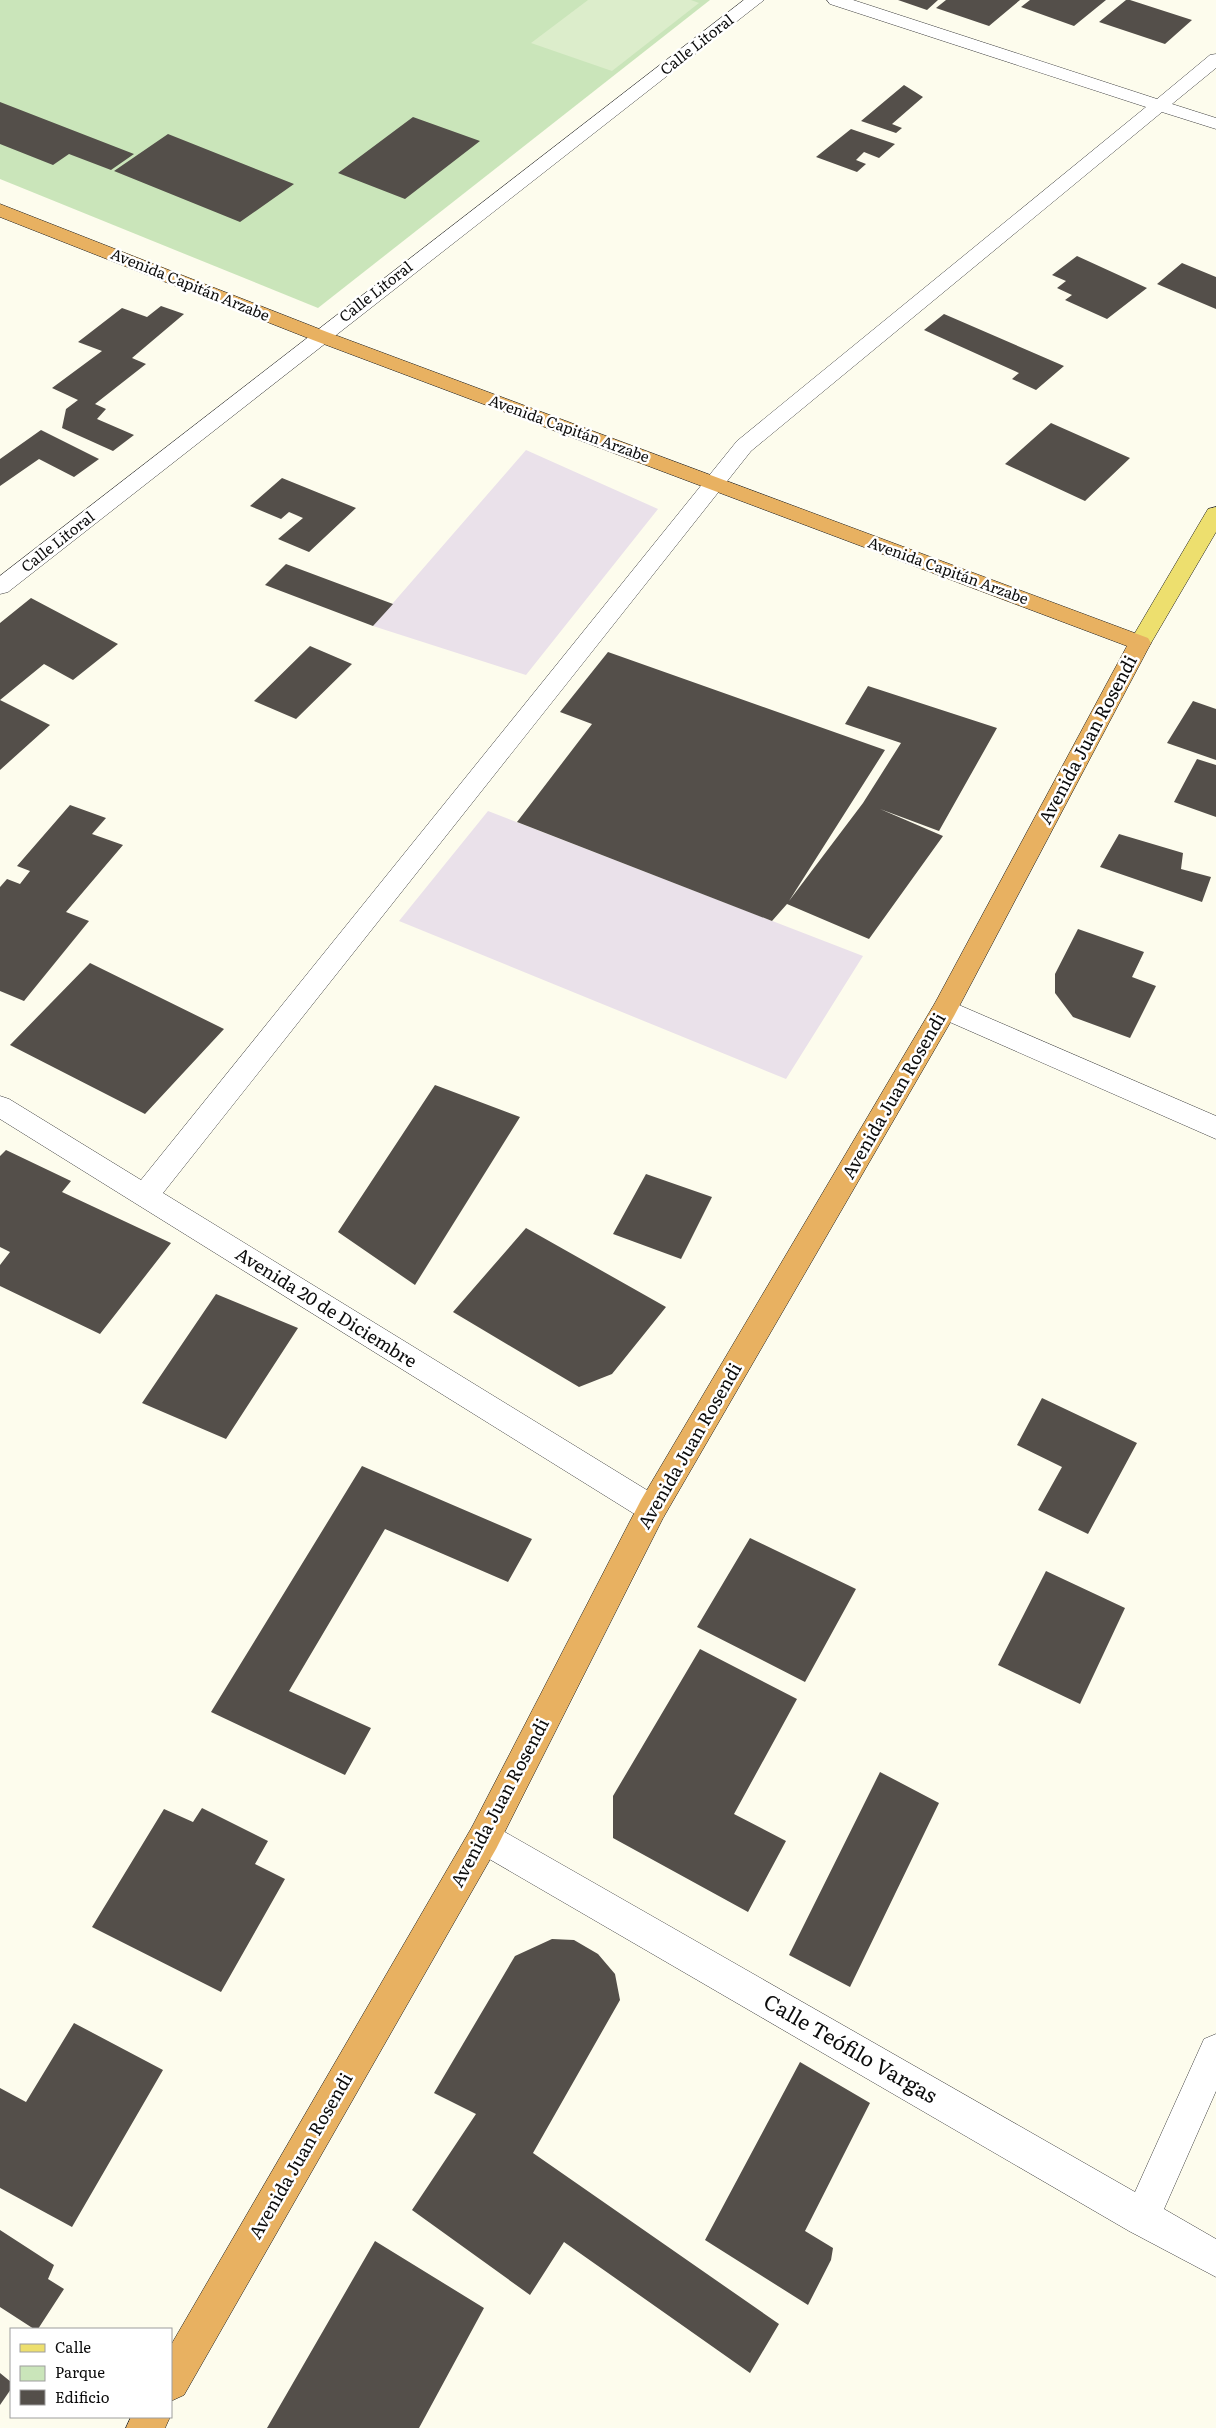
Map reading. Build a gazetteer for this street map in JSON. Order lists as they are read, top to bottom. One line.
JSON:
{"streets":{"highway":["Avenida Capitán Arzabe","Avenida Juan Rosendi"],"street":["Calle Litoral","Avenida 20 de Diciembre","Calle Teófilo Vargas"]},"crossings":[["Calle Litoral","Avenida Capitán Arzabe"],["Avenida Capitán Arzabe","Avenida Juan Rosendi"],["Avenida Juan Rosendi","Avenida 20 de Diciembre"],["Avenida Juan Rosendi","Calle Teófilo Vargas"]],"legend":["Calle","Parque","Edificio"]}
